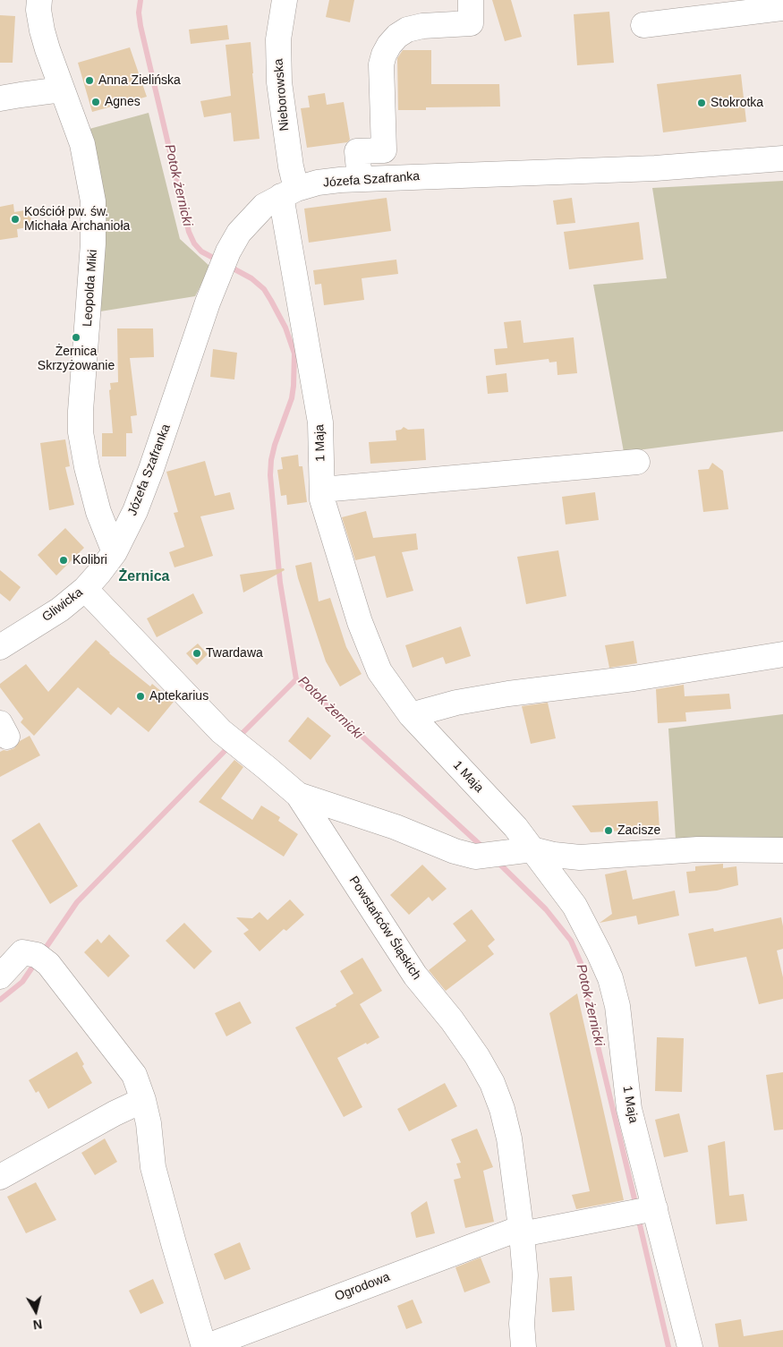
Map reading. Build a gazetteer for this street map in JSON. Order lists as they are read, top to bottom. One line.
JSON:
{"streets":{"street":["Nieborowska","Józefa Szafranka","Leopolda Miki","1 Maja","Gliwicka","Powstańców Śląskich","Ogrodowa"]},"crossings":[["Nieborowska","Józefa Szafranka"],["Nieborowska","1 Maja"],["Józefa Szafranka","Leopolda Miki"],["Józefa Szafranka","1 Maja"],["Józefa Szafranka","Gliwicka"],["Leopolda Miki","Gliwicka"],["1 Maja","Ogrodowa"],["Gliwicka","Powstańców Śląskich"],["Powstańców Śląskich","Ogrodowa"]],"districts":["Żernica"],"water":["Potok żernicki"],"places":["Anna Zielińska","Agnes","Stokrotka","Kościół pw. św. Michała Archanioła","Żernica Skrzyżowanie","Kolibri","Twardawa","Aptekarius","Zacisze"],"north":"bottom"}
